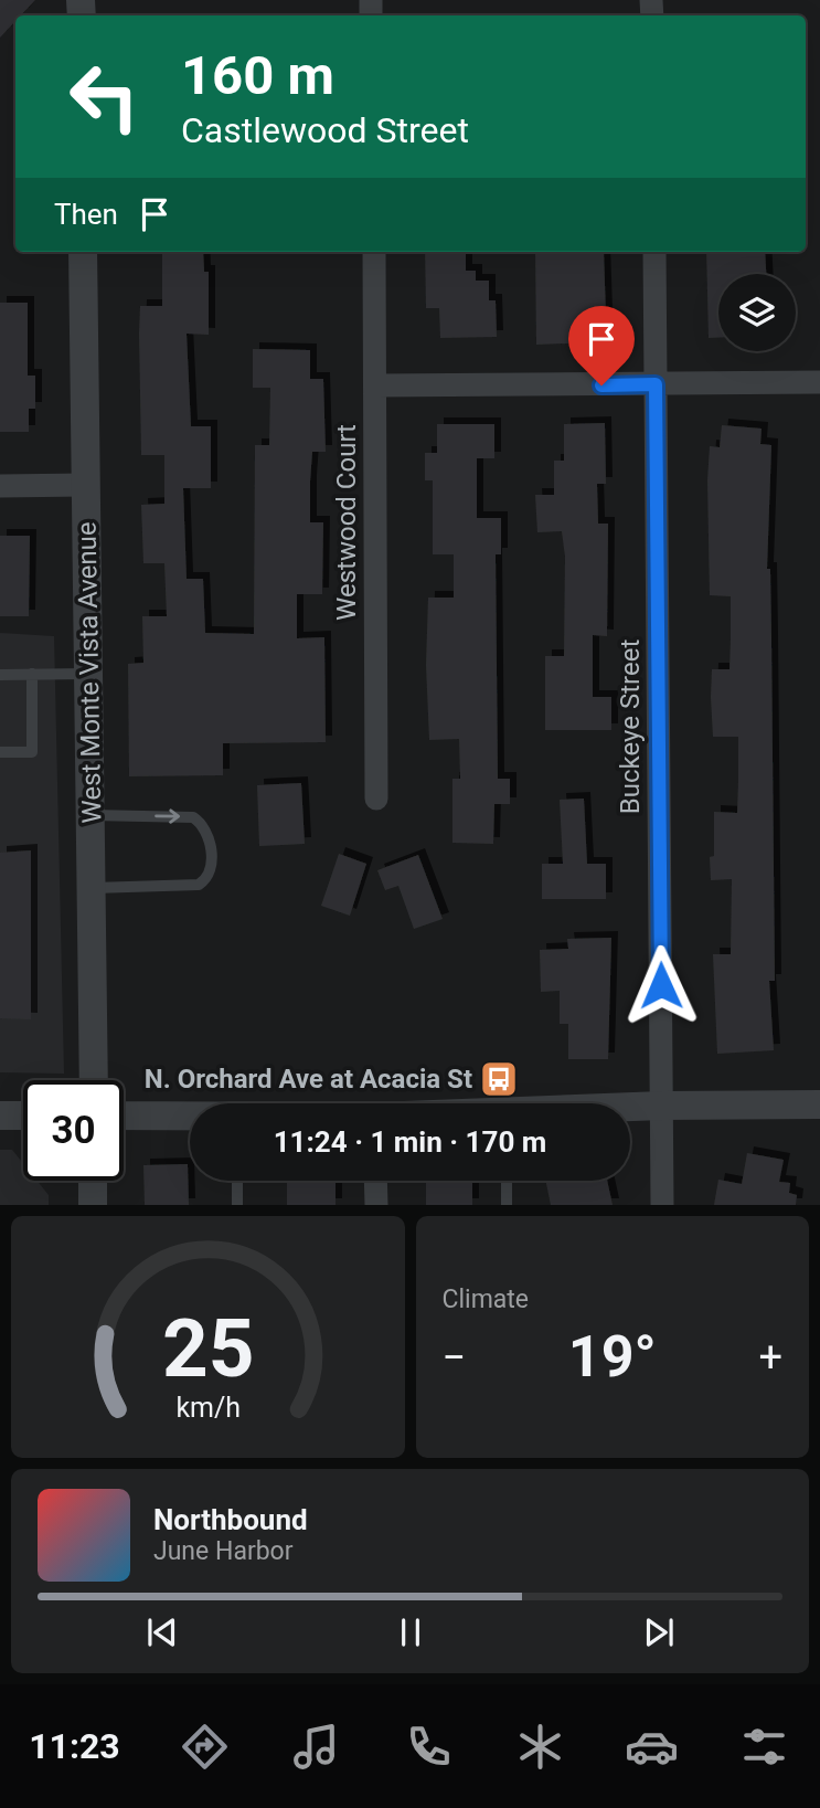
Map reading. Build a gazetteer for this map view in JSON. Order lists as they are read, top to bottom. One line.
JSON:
{"streets":{"street":["Westwood Court","West Monte Vista Avenue","Buckeye Street"]},"places":{"bus stop":["N. Orchard Ave at Acacia St"]},"page":{"turn":["160 m","Castlewood Street"],"then":"Then","limit":"30","trip":"11:24 · 1 min · 170 m","tile":"Climate","heat":["−","19°","+"],"song":["Northbound","June Harbor"],"tabs":"11:23","gauge":["25","km/h"]}}
